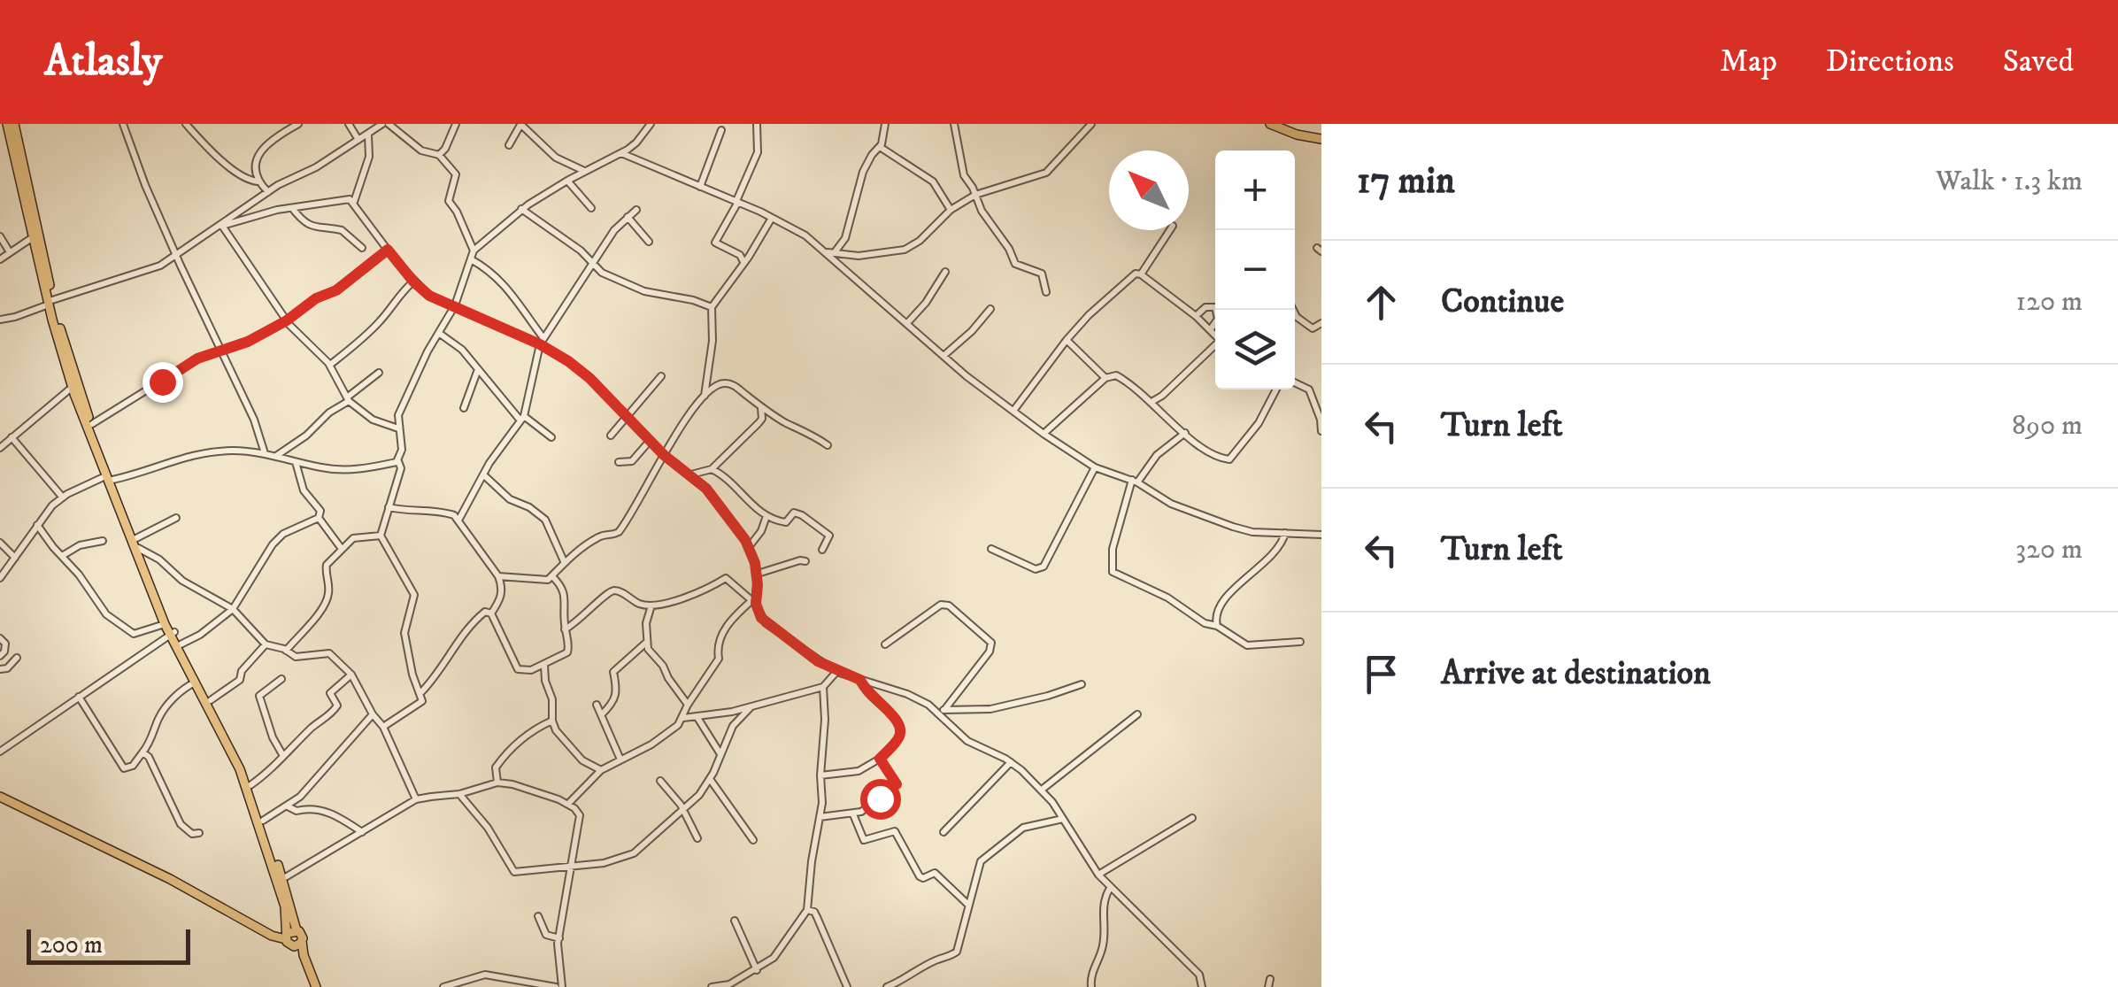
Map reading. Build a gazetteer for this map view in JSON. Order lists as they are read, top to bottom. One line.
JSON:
{"scale_bar":"200 m","north":"top left","page":{"header":"Atlasly","nav":["Map","Directions","Saved"],"heading":["17 min","Walk · 1.3 km"],"map_buttons":["+","−"],"list":[["Continue","120 m"],["Turn left","890 m"],["Turn left","320 m"],"Arrive at destination"],"scale":"200 m"}}
